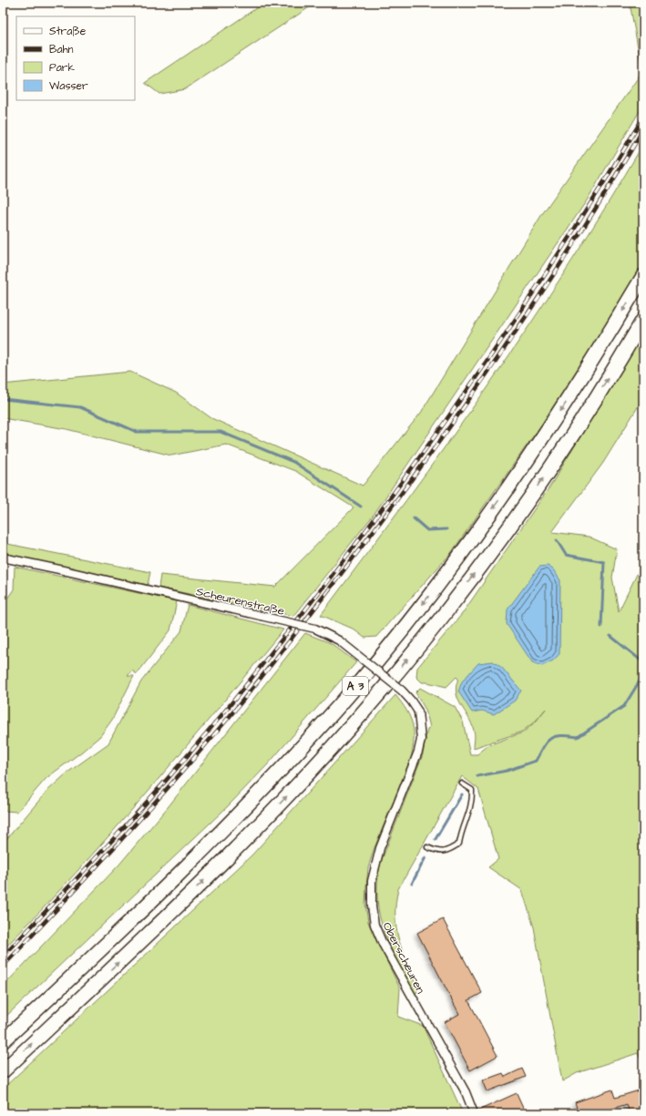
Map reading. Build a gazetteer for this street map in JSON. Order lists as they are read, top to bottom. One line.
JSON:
{"streets":{"highway":["A 3"],"street":["Scheurenstraße","Oberscheuren"]},"crossings":[["Scheurenstraße","Oberscheuren"]],"legend":["Straße","Bahn","Park","Wasser"]}
